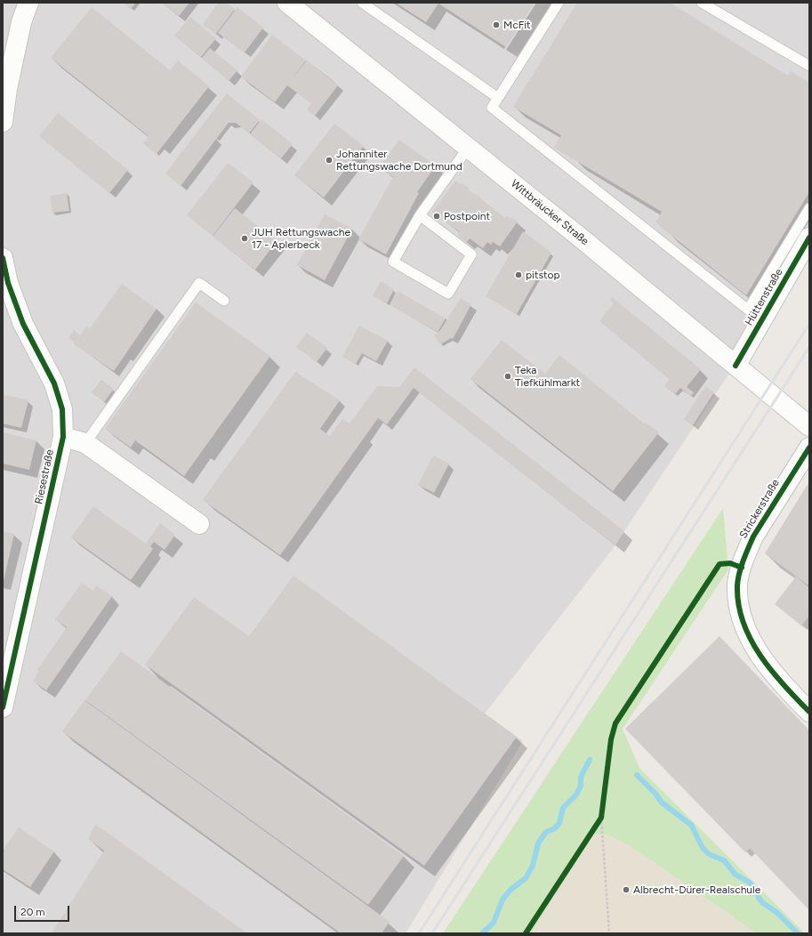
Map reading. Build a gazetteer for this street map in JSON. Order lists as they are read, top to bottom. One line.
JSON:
{"streets":{"street":["Wittbräucker Straße","Hüttenstraße","Riesestraße","Strickerstraße"]},"crossings":[["Wittbräucker Straße","Hüttenstraße"]],"places":["McFit","Johanniter Rettungswache Dortmund","Postpoint","JUH Rettungswache 17 - Aplerbeck","pitstop","Teka Tiefkühlmarkt","Albrecht-Dürer-Realschule"],"scale_bar":"20 m"}
